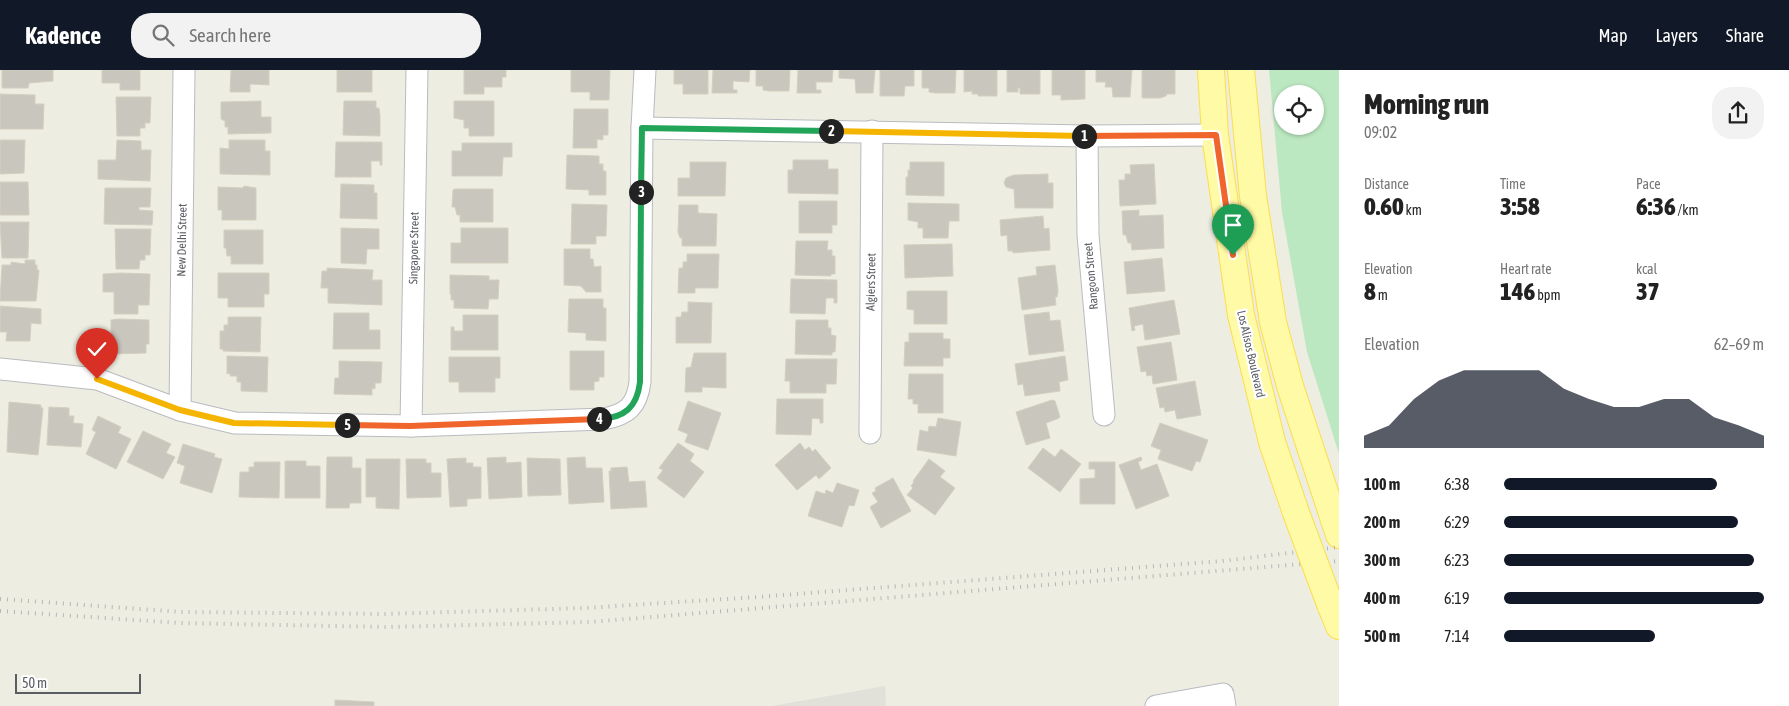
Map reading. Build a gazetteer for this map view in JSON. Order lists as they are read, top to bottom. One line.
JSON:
{"streets":{"main road":["Los Alisos Boulevard"],"street":["New Delhi Street","Singapore Street","Rangoon Street","Algiers Street"]},"scale_bar":"50 m","page":{"header":"Kadence","search":"Search here","nav":["Map","Layers","Share"],"heading":["Morning run","09:02"],"pins":["2","1","3","4","5"],"stats":[["Distance","0.60 km"],["Time","3:58"],["Pace","6:36 /km"],["Elevation","8 m"],["Heart rate","146 bpm"],["kcal","37"]],"chart":["Elevation","62–69 m"],"list":[{"name":"100 m","note":"6:38"},{"name":"200 m","note":"6:29"},{"name":"300 m","note":"6:23"},{"name":"400 m","note":"6:19"},{"name":"500 m","note":"7:14"}],"scale":"50 m"}}
